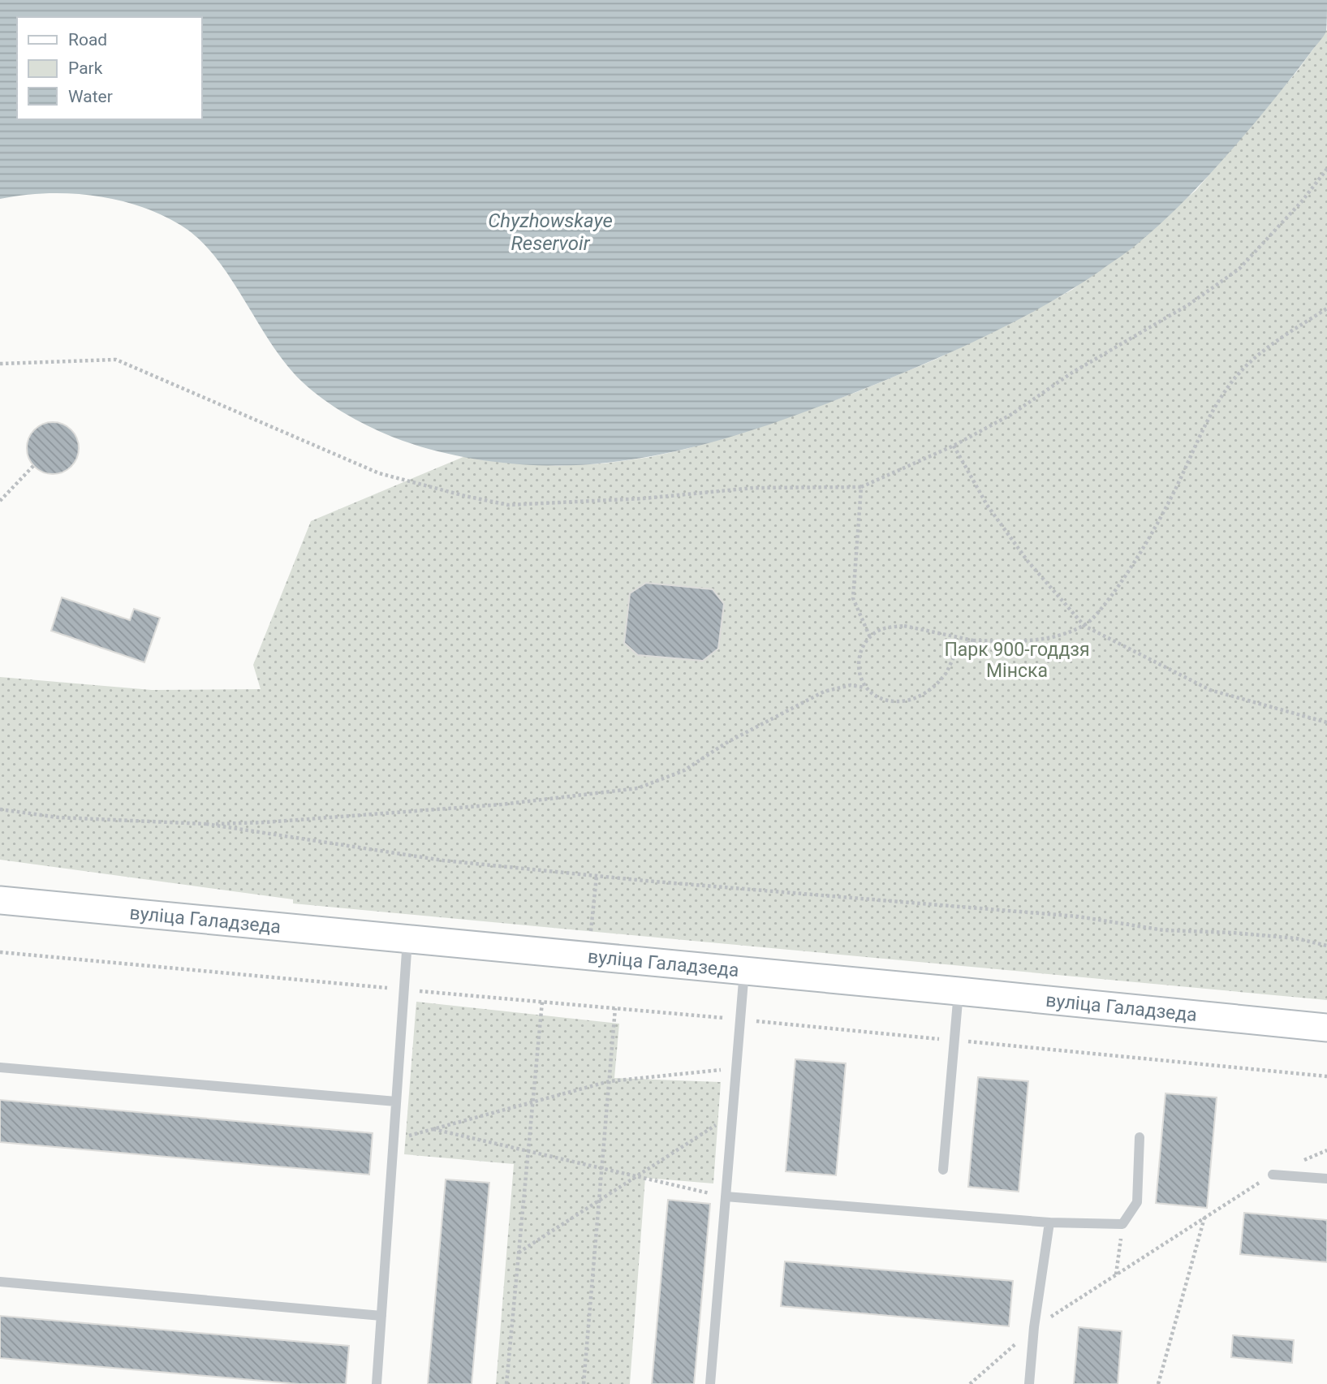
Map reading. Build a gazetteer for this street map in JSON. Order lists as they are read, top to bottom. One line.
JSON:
{"streets":{"street":["вуліца Галадзеда"]},"water":["Chyzhowskaye Reservoir"],"parks":["Парк 900-годдзя Мінска"],"legend":["Road","Park","Water"]}
